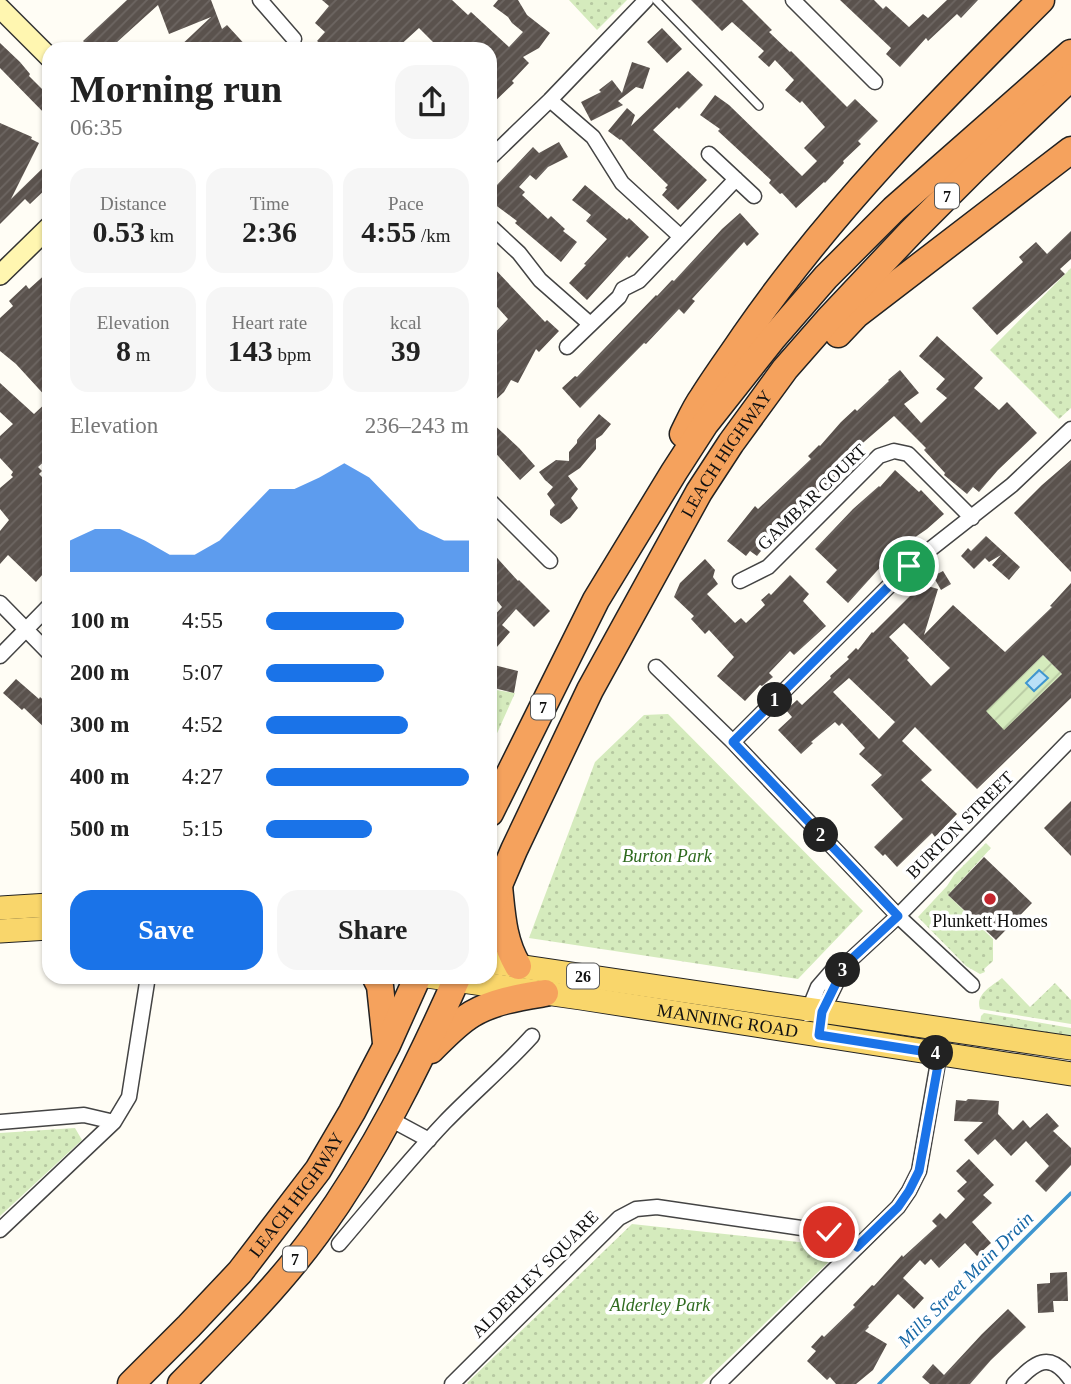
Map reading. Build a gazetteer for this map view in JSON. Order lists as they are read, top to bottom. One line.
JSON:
{"streets":{"highway":["7","LEACH HIGHWAY"],"main road":["26","MANNING ROAD"],"street":["GAMBAR COURT","BURTON STREET","ALDERLEY SQUARE"]},"crossings":[["BURTON STREET","MANNING ROAD"]],"water":["Mills Street Main Drain"],"parks":["Burton Park","Alderley Park"],"places":["Plunkett Homes"],"page":{"heading":["Morning run","06:35"],"stats":[["Distance","0.53 km"],["Time","2:36"],["Pace","4:55 /km"],["Elevation","8 m"],["Heart rate","143 bpm"],["kcal","39"]],"chart":["Elevation","236–243 m"],"list":[{"name":"100 m","note":"4:55"},{"name":"200 m","note":"5:07"},{"name":"300 m","note":"4:52"},{"name":"400 m","note":"4:27"},{"name":"500 m","note":"5:15"}],"pins":["1","2","3","4"],"buttons":["Save","Share"]}}
